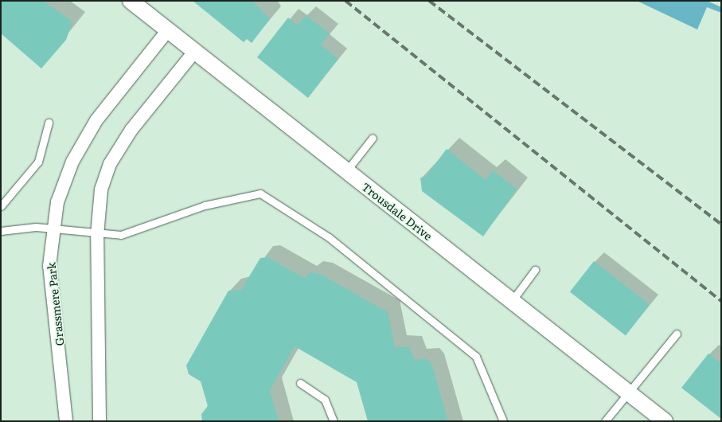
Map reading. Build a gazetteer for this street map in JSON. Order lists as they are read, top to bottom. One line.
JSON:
{"streets":{"street":["Trousdale Drive","Grassmere Park"]},"crossings":[["Trousdale Drive","Grassmere Park"]]}
